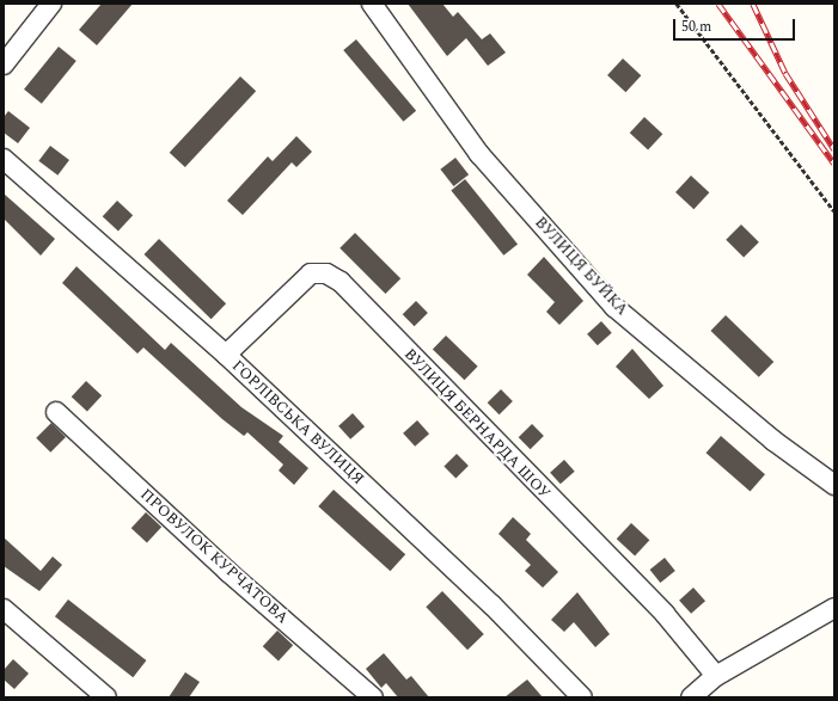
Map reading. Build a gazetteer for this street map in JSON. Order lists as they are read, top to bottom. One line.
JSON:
{"streets":{"street":["ВУЛИЦЯ БУЙКА","ГОРЛІВСЬКА ВУЛИЦЯ","ВУЛИЦЯ БЕРНАРДА ШОУ","ПРОВУЛОК КУРЧАТОВА"]},"crossings":[["ГОРЛІВСЬКА ВУЛИЦЯ","ВУЛИЦЯ БЕРНАРДА ШОУ"]],"scale_bar":"50 m"}
